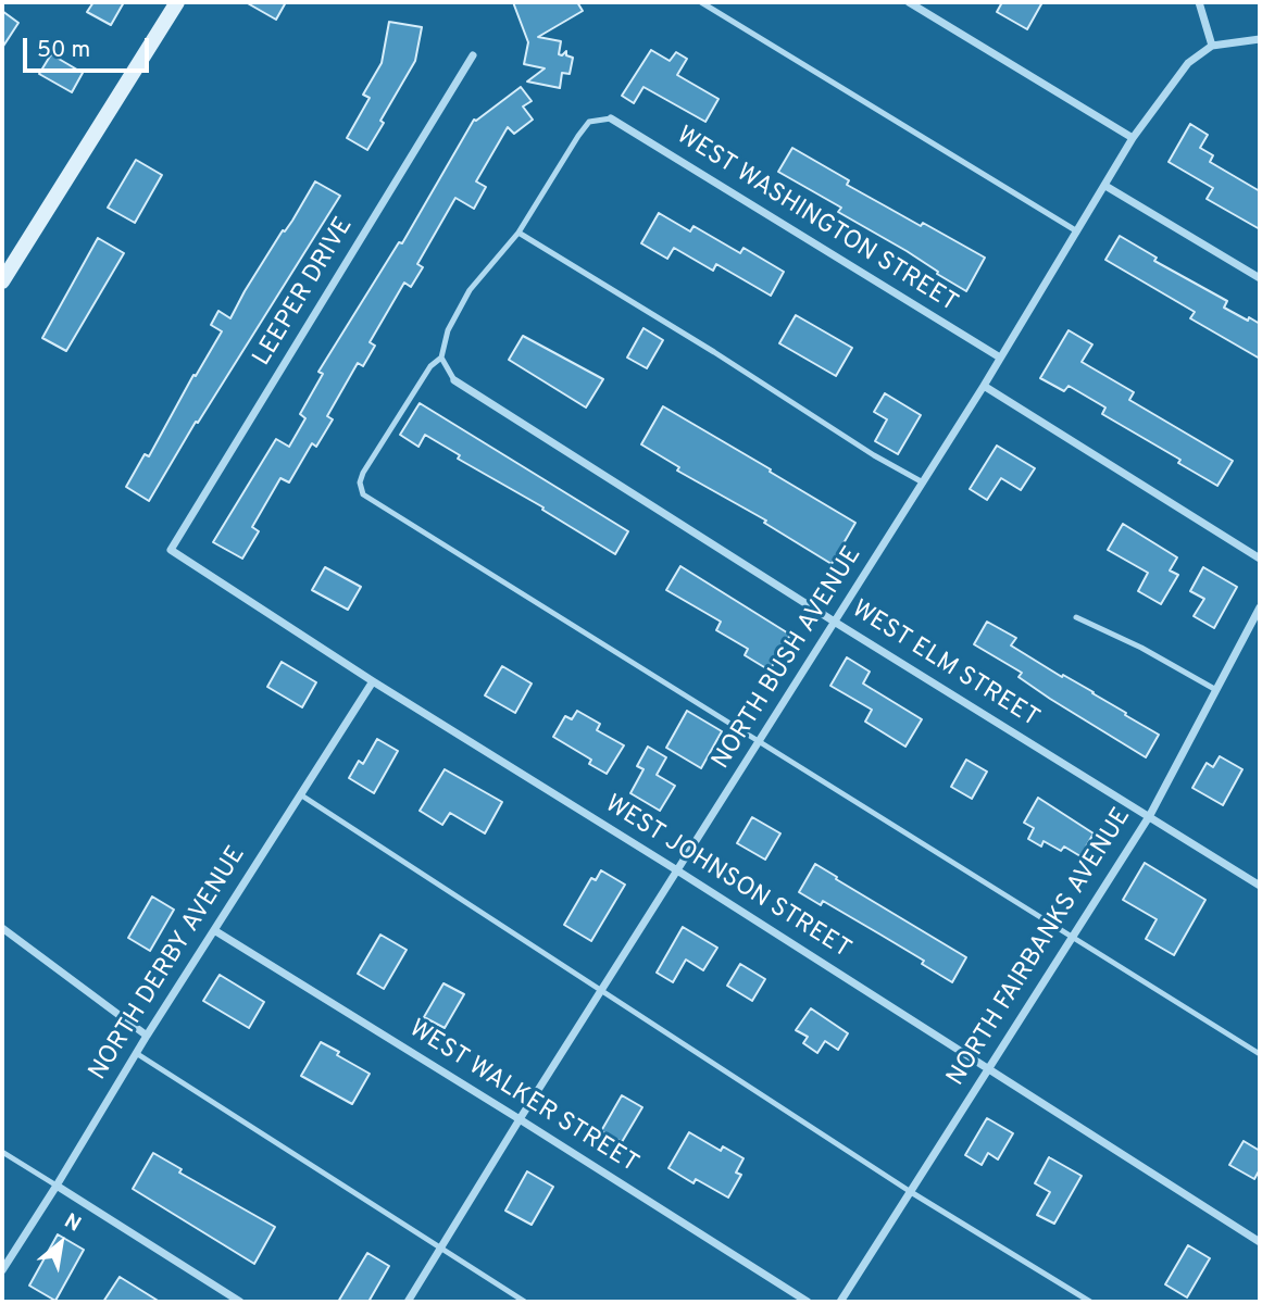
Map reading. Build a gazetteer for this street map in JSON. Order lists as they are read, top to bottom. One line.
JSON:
{"streets":{"street":["WEST WASHINGTON STREET","LEEPER DRIVE","NORTH BUSH AVENUE","WEST ELM STREET","WEST JOHNSON STREET","NORTH FAIRBANKS AVENUE","NORTH DERBY AVENUE","WEST WALKER STREET"]},"crossings":[["WEST WASHINGTON STREET","NORTH BUSH AVENUE"],["LEEPER DRIVE","WEST JOHNSON STREET"],["NORTH BUSH AVENUE","WEST ELM STREET"],["NORTH BUSH AVENUE","WEST JOHNSON STREET"],["NORTH BUSH AVENUE","WEST WALKER STREET"],["WEST ELM STREET","NORTH FAIRBANKS AVENUE"],["WEST JOHNSON STREET","NORTH FAIRBANKS AVENUE"],["WEST JOHNSON STREET","NORTH DERBY AVENUE"],["NORTH DERBY AVENUE","WEST WALKER STREET"]],"scale_bar":"50 m","north":"top right"}
